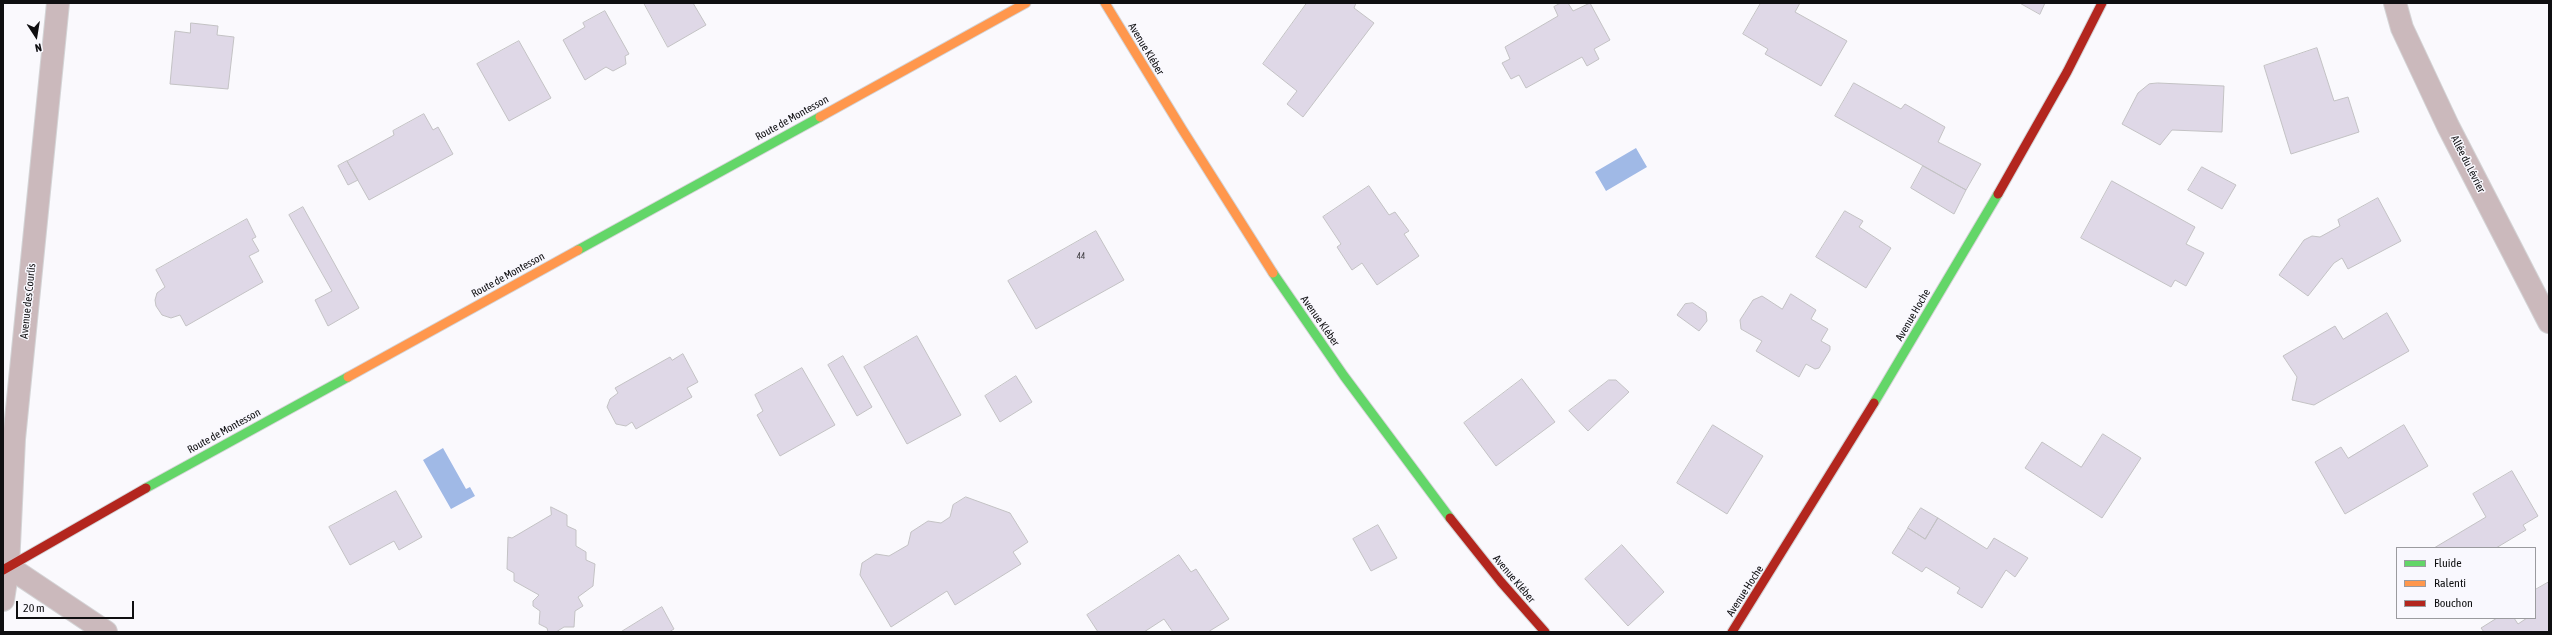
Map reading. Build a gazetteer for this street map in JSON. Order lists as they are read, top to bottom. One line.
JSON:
{"streets":{"street":["Avenue Kléber","Route de Montesson","Allée du Lévrier","Avenue des Courlis","Avenue Hoche"]},"crossings":[["Route de Montesson","Avenue des Courlis"]],"house_numbers":["44"],"legend":["Fluide","Ralenti","Bouchon"],"scale_bar":"20 m","north":"bottom"}
